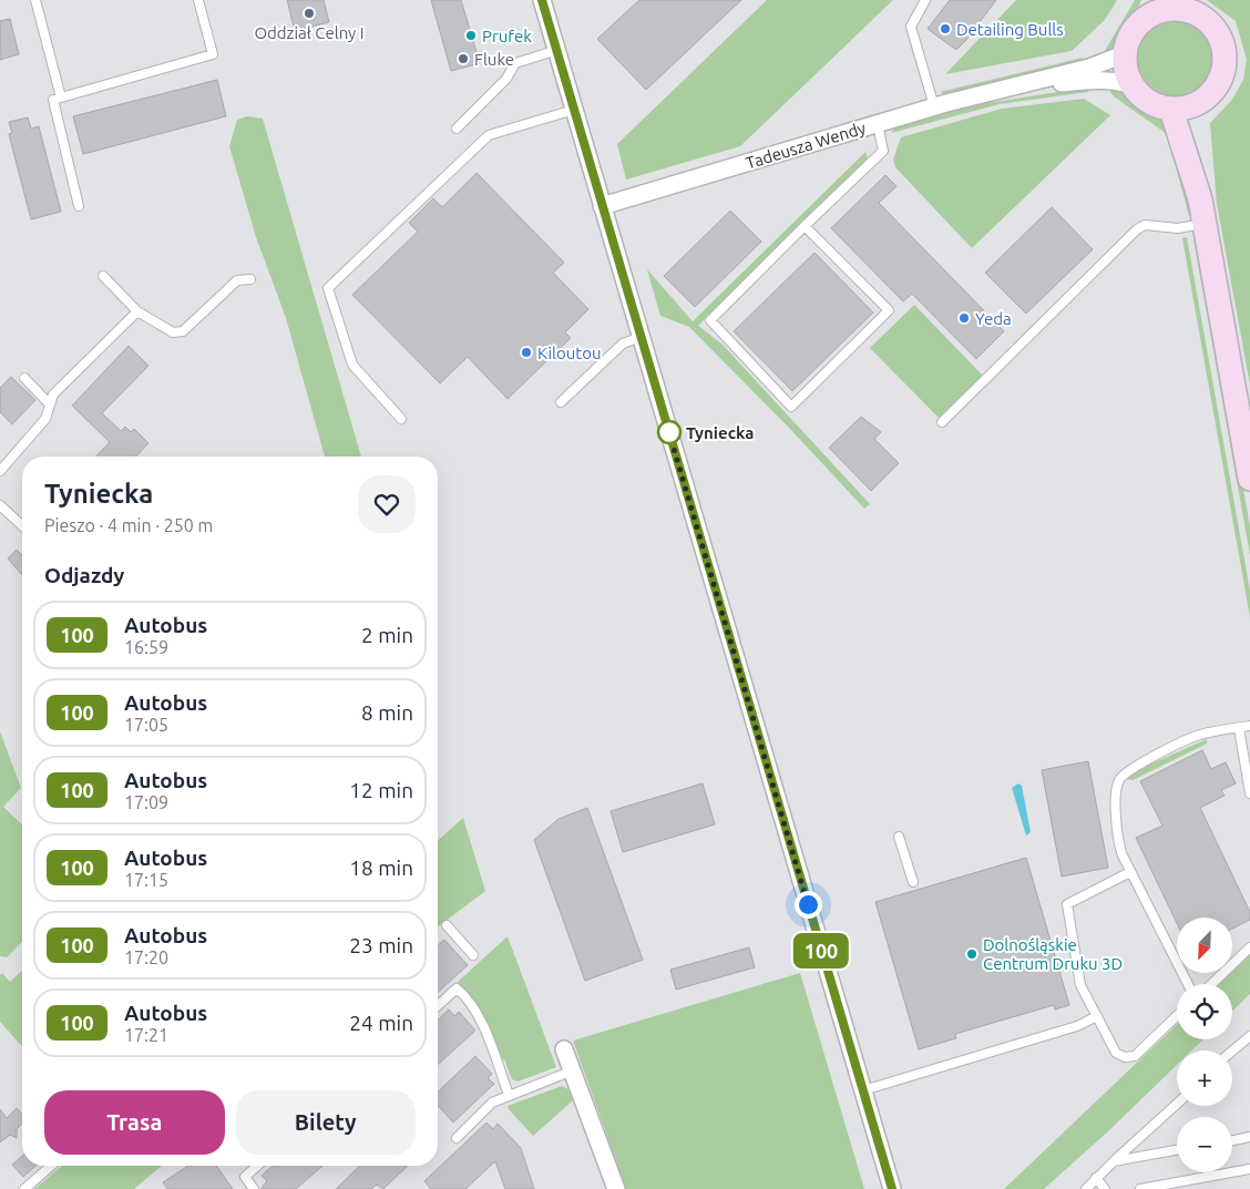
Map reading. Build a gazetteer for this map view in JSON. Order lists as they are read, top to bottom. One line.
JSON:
{"streets":{"street":["Tadeusza Wendy"]},"places":["Oddział Celny I","Detailing Bulls","Prufek","Fluke","Yeda","Kiloutou","Tyniecka","Dolnośląskie Centrum Druku 3D"],"lines":["bus line 100"],"north":"bottom left","page":{"on_map":"100","heading":[["Tyniecka","Pieszo · 4 min · 250 m"],"Odjazdy"],"list":[{"mark":"100","name":"Autobus","note":"16:59","value":"2 min"},{"mark":"100","name":"Autobus","note":"17:05","value":"8 min"},{"mark":"100","name":"Autobus","note":"17:09","value":"12 min"},{"mark":"100","name":"Autobus","note":"17:15","value":"18 min"},{"mark":"100","name":"Autobus","note":"17:20","value":"23 min"},{"mark":"100","name":"Autobus","note":"17:21","value":"24 min"}],"map_buttons":["+","−"],"buttons":["Trasa","Bilety"]}}
